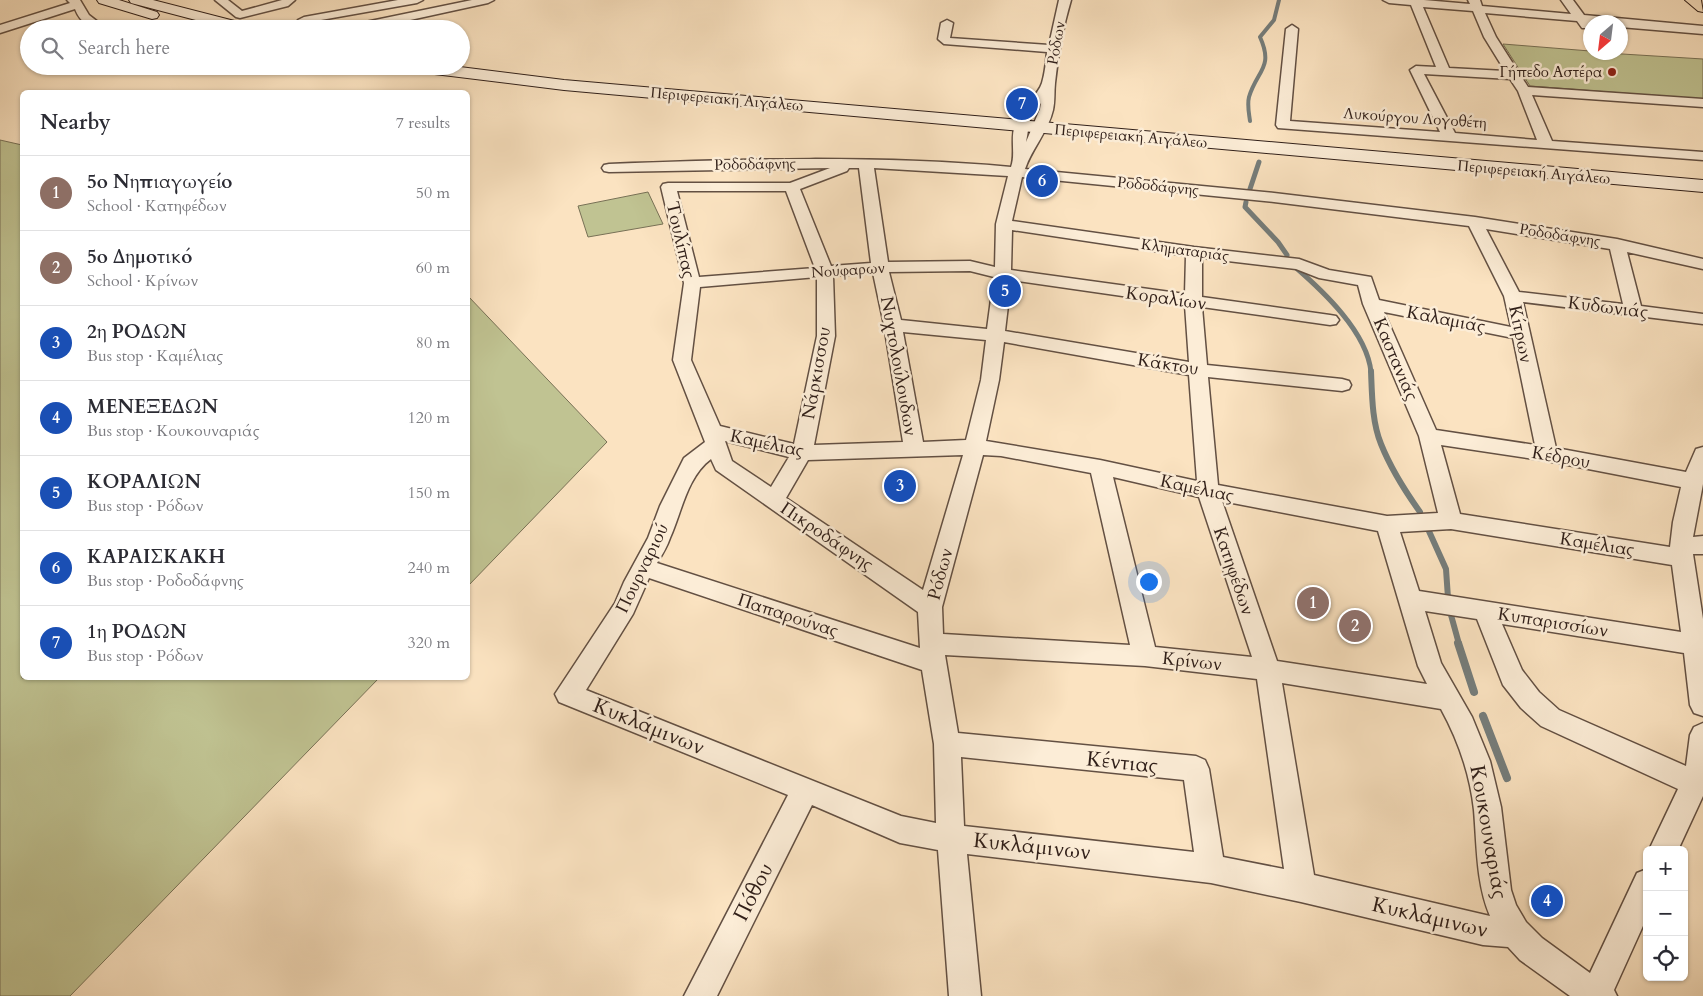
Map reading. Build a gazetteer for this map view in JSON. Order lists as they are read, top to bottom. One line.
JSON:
{"streets":{"main road":["Περιφερειακή Αιγάλεω"],"street":["Ρόδων","Λυκούργου Λογοθέτη","Ροδοδάφνης","Τουλίπας","Κληματαριάς","Νούφαρων","Κοραλίων","Κυδωνιάς","Καλαμιάς","Κίτρων","Καστανιάς","Κάκτου","Νυχτολούλουδων","Νάρκισσου","Καμέλιας","Κέδρου","Πικροδάφνης","Πουρναριού","Κατηφέδων","Παπαρούνας","Κυπαρισσίων","Κρίνων","Κυκλάμινων","Κέντιας","Κουκουναριάς","Πόθου"]},"crossings":[["Ρόδων","Περιφερειακή Αιγάλεω"],["Ρόδων","Ροδοδάφνης"],["Ρόδων","Κληματαριάς"],["Ρόδων","Νούφαρων"],["Ρόδων","Κοραλίων"],["Ρόδων","Κάκτου"],["Ρόδων","Καμέλιας"],["Ρόδων","Πικροδάφνης"],["Ρόδων","Παπαρούνας"],["Ρόδων","Κρίνων"],["Ρόδων","Κυκλάμινων"],["Ρόδων","Κέντιας"],["Ροδοδάφνης","Κίτρων"],["Ροδοδάφνης","Νυχτολούλουδων"],["Τουλίπας","Νούφαρων"],["Τουλίπας","Νάρκισσου"],["Τουλίπας","Καμέλιας"],["Τουλίπας","Πικροδάφνης"],["Τουλίπας","Πουρναριού"],["Κληματαριάς","Καστανιάς"],["Κληματαριάς","Κατηφέδων"],["Νούφαρων","Κοραλίων"],["Νούφαρων","Νυχτολούλουδων"],["Νούφαρων","Νάρκισσου"],["Κοραλίων","Κατηφέδων"],["Κυδωνιάς","Κίτρων"],["Καλαμιάς","Κίτρων"],["Καλαμιάς","Καστανιάς"],["Κίτρων","Κέδρου"],["Καστανιάς","Καμέλιας"],["Καστανιάς","Κέδρου"],["Κάκτου","Νυχτολούλουδων"],["Κάκτου","Κατηφέδων"],["Νυχτολούλουδων","Καμέλιας"],["Νάρκισσου","Καμέλιας"],["Νάρκισσου","Πικροδάφνης"],["Καμέλιας","Πουρναριού"],["Καμέλιας","Κατηφέδων"],["Καμέλιας","Κουκουναριάς"],["Πουρναριού","Παπαρούνας"],["Πουρναριού","Κυκλάμινων"],["Κατηφέδων","Κρίνων"],["Κατηφέδων","Κυκλάμινων"],["Παπαρούνας","Κρίνων"],["Κυπαρισσίων","Κουκουναριάς"],["Κρίνων","Κουκουναριάς"],["Κυκλάμινων","Κέντιας"],["Κυκλάμινων","Κουκουναριάς"],["Κυκλάμινων","Πόθου"]],"places":["Γήπεδο Αστέρα"],"north":"bottom left","page":{"search":"Search here","pins":["7","6","5","3","1","2","4"],"heading":["Nearby","7 results"],"list":[{"mark":"1","name":"5ο Νηπιαγωγείο","note":"School · Κατηφέδων","value":"50 m"},{"mark":"2","name":"5ο Δημοτικό","note":"School · Κρίνων","value":"60 m"},{"mark":"3","name":"2η ΡΟΔΩΝ","note":"Bus stop · Καμέλιας","value":"80 m"},{"mark":"4","name":"ΜΕΝΕΞΕΔΩΝ","note":"Bus stop · Κουκουναριάς","value":"120 m"},{"mark":"5","name":"ΚΟΡΑΛΙΩΝ","note":"Bus stop · Ρόδων","value":"150 m"},{"mark":"6","name":"ΚΑΡΑΙΣΚΑΚΗ","note":"Bus stop · Ροδοδάφνης","value":"240 m"},{"mark":"7","name":"1η ΡΟΔΩΝ","note":"Bus stop · Ρόδων","value":"320 m"}],"map_buttons":["+","−"]}}
